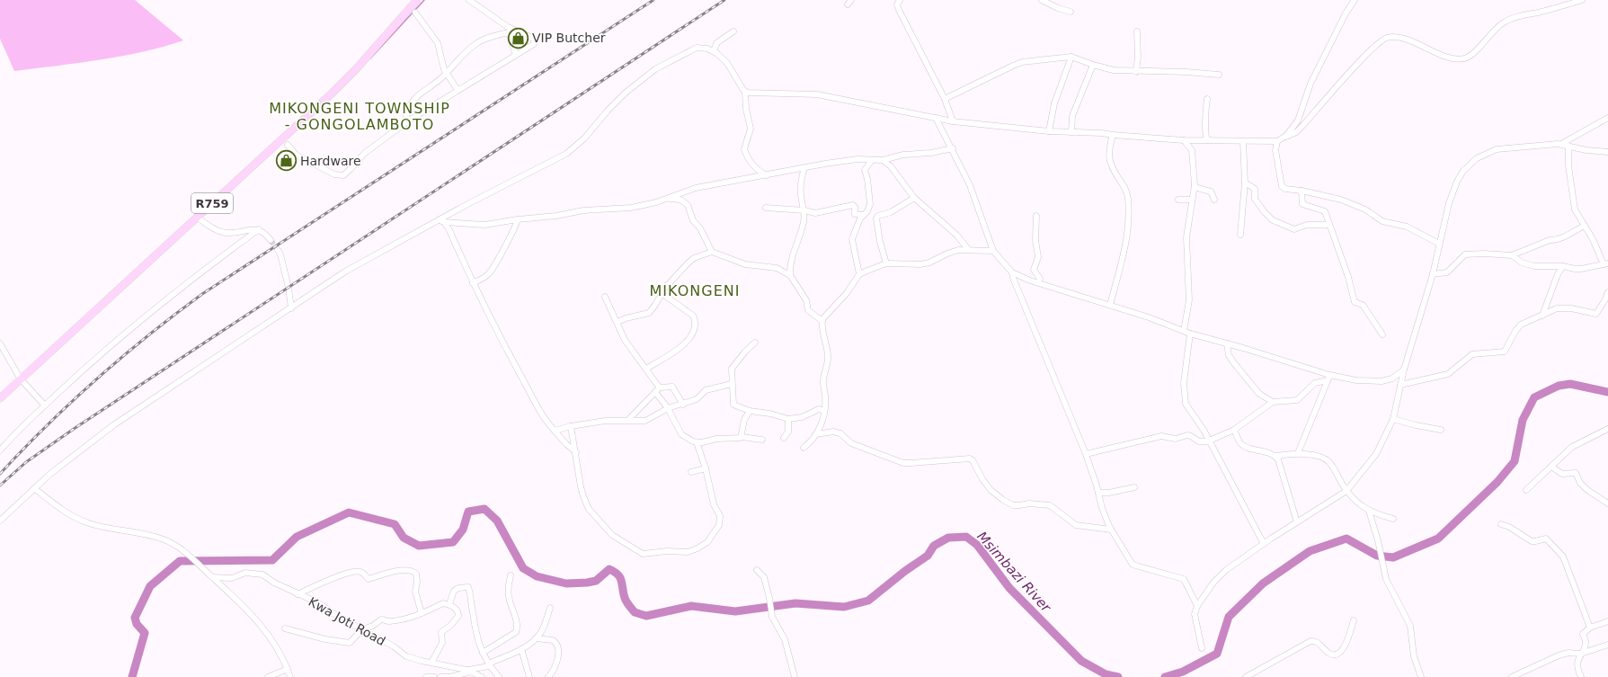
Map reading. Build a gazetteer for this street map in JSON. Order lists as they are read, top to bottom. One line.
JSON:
{"streets":{"main road":["R759"],"street":["Kwa Joti Road"]},"districts":["MIKONGENI TOWNSHIP - GONGOLAMBOTO","MIKONGENI"],"water":["Msimbazi River"],"places":{"shop":["VIP Butcher","Hardware"]}}
